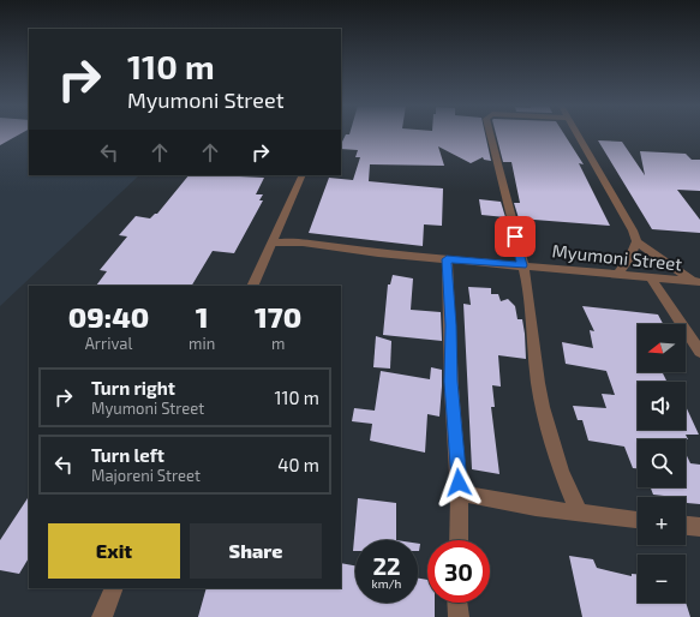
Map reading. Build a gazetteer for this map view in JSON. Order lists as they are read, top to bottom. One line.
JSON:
{"streets":{"street":["Myumoni Street"]},"north":"left","page":{"turn":["110 m","Myumoni Street"],"eta":["09:40","Arrival","1","min","170","m"],"map_buttons":["+","−"],"list":[{"name":"Turn right","note":"Myumoni Street","value":"110 m"},{"name":"Turn left","note":"Majoreni Street","value":"40 m"}],"buttons":["Exit","Share"],"speed":"22 km/h","limit":"30"}}
